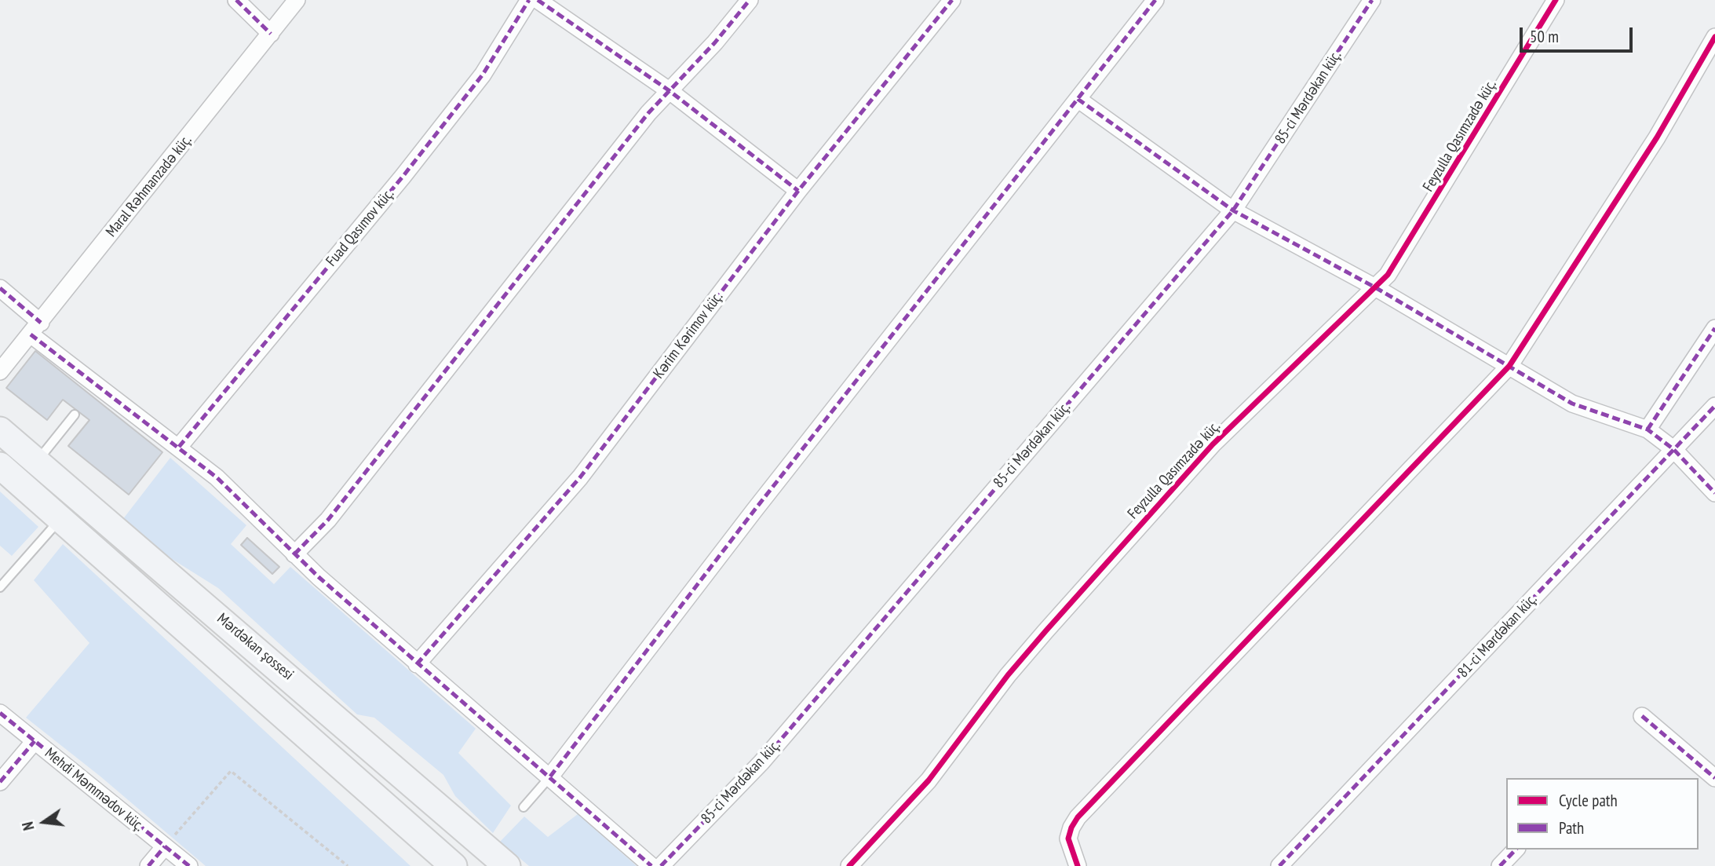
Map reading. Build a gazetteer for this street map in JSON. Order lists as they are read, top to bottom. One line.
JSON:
{"streets":{"main road":["Mərdəkan şossesi"],"street":["85-ci Mərdəkan küç.","Feyzulla Qasımzadə küç.","Maral Rəhmanzadə küç.","Fuad Qasımov küç.","Kərim Kərimov küç.","81-ci Mərdəkan küç.","Mehdi Məmmədov küç."]},"legend":["Cycle path","Path"],"scale_bar":"50 m","north":"left"}
